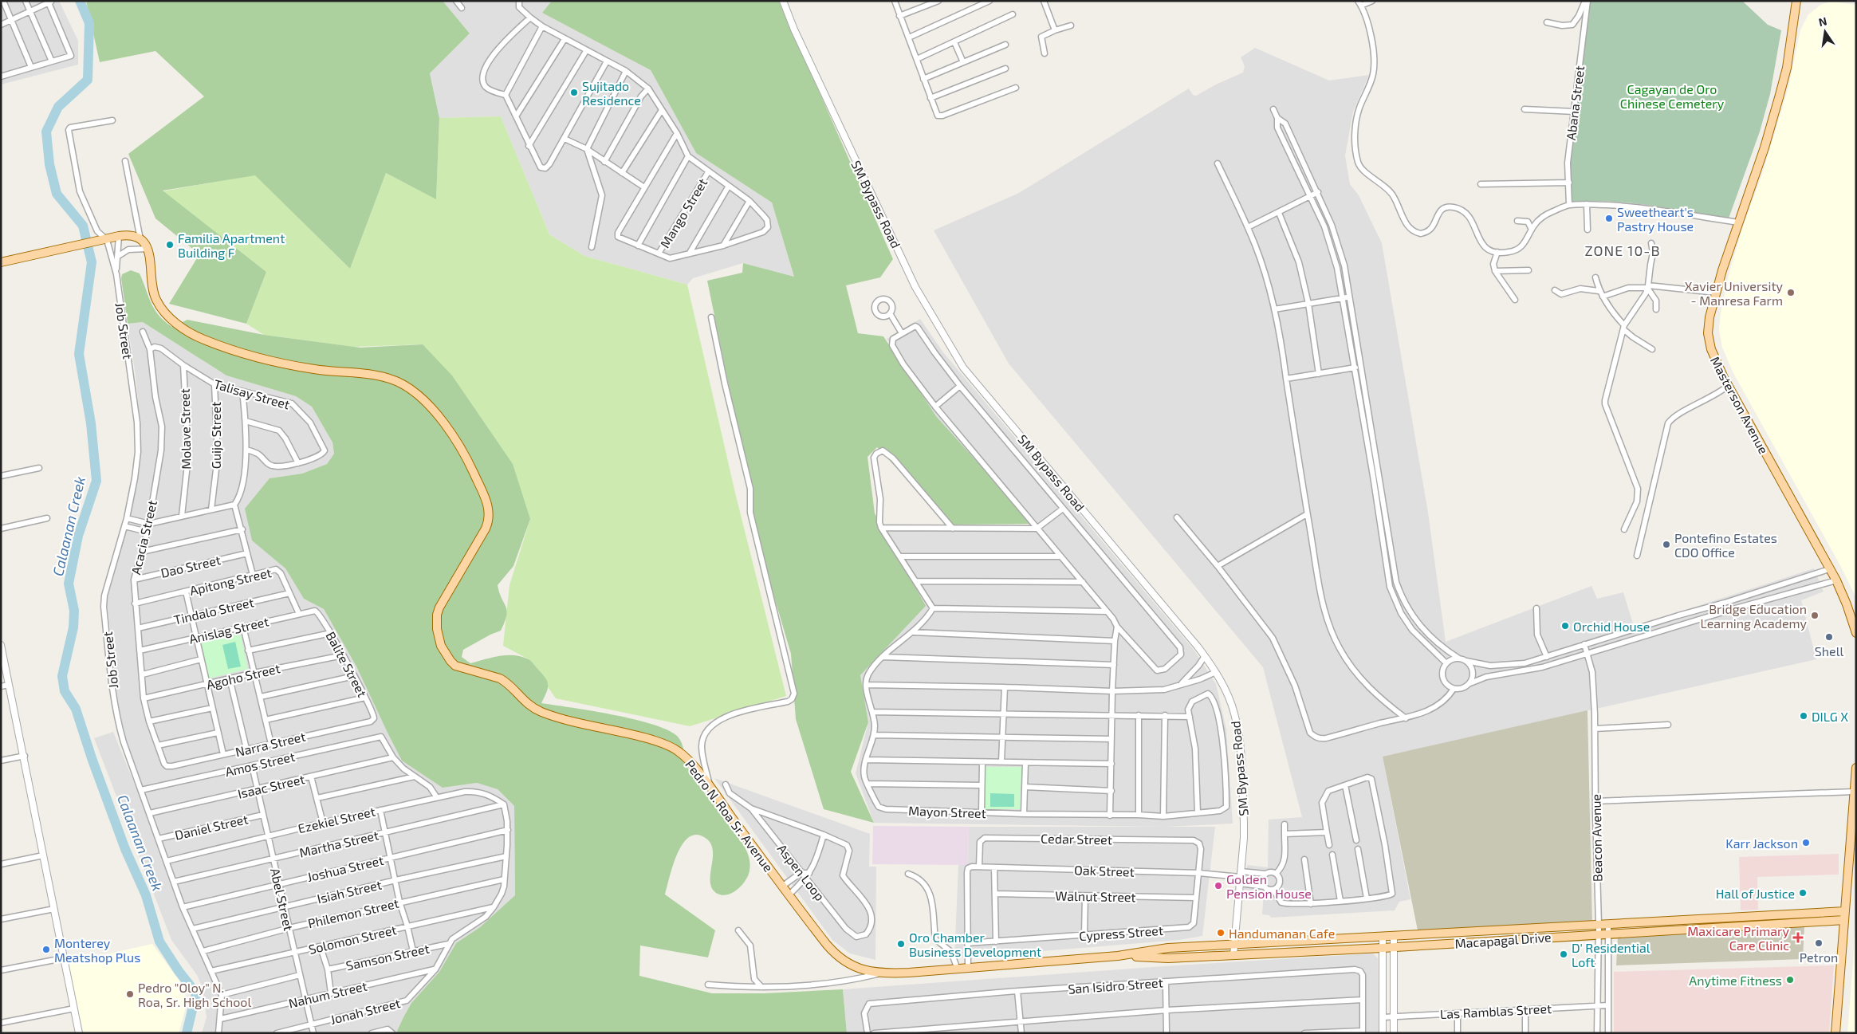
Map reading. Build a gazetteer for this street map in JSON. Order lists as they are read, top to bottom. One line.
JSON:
{"streets":{"main road":["Masterson Avenue","Pedro N. Roa Sr. Avenue","Macapagal Drive"],"street":["Abana Street","SM Bypass Road","Mango Street","Job Street","Talisay Street","Molave Street","Guijo Street","Acacia Street","Dao Street","Apitong Street","Tindalo Street","Anislag Street","Balite Street","Agoho Street","Narra Street","Amos Street","Isaac Street","Mayon Street","Ezekiel Street","Daniel Street","Beacon Avenue","Cedar Street","Martha Street","Joshua Street","Oak Street","Aspen Loop","Isiah Street","Walnut Street","Abel Street","Philemon Street","Cypress Street","Solomon Street","Samson Street","San Isidro Street","Nahum Street","Jonah Street","Las Ramblas Street"]},"crossings":[["SM Bypass Road","Pedro N. Roa Sr. Avenue"],["SM Bypass Road","Oak Street"],["SM Bypass Road","Macapagal Drive"],["Job Street","Amos Street"],["Job Street","Isaac Street"],["Job Street","Ezekiel Street"],["Job Street","Daniel Street"],["Job Street","Martha Street"],["Job Street","Joshua Street"],["Job Street","Isiah Street"],["Job Street","Philemon Street"],["Job Street","Solomon Street"],["Job Street","Nahum Street"],["Talisay Street","Molave Street"],["Talisay Street","Guijo Street"],["Talisay Street","Acacia Street"],["Acacia Street","Dao Street"],["Acacia Street","Apitong Street"],["Acacia Street","Tindalo Street"],["Acacia Street","Anislag Street"],["Acacia Street","Agoho Street"],["Acacia Street","Narra Street"],["Apitong Street","Tindalo Street"],["Apitong Street","Anislag Street"],["Anislag Street","Balite Street"],["Balite Street","Agoho Street"],["Balite Street","Narra Street"],["Amos Street","Isaac Street"],["Amos Street","Abel Street"],["Isaac Street","Abel Street"],["Pedro N. Roa Sr. Avenue","Macapagal Drive"],["Ezekiel Street","Martha Street"],["Ezekiel Street","Abel Street"],["Daniel Street","Abel Street"],["Beacon Avenue","Macapagal Drive"],["Beacon Avenue","Las Ramblas Street"],["Cedar Street","Oak Street"],["Cedar Street","Cypress Street"],["Martha Street","Abel Street"],["Joshua Street","Abel Street"],["Oak Street","Cypress Street"],["Isiah Street","Abel Street"],["Walnut Street","Cypress Street"],["Abel Street","Philemon Street"],["Abel Street","Solomon Street"],["Abel Street","Nahum Street"],["Abel Street","Jonah Street"],["Nahum Street","Jonah Street"]],"districts":["ZONE 10-B"],"water":["Calaanan Creek"],"parks":["Cagayan de Oro Chinese Cemetery"],"places":{"other":["Sujitado Residence","Sweetheart's Pastry House","Familia Apartment Building F","Xavier University - Manresa Farm","Pontefino Estates CDO Office","Bridge Education Learning Academy","Orchid House","Shell","DILG X","Karr Jackson","Golden Pension House","Hall of Justice","Handumanan Cafe","Petron","Oro Chamber Business Development","Monterey Meatshop Plus","D' Residential Loft","Anytime Fitness","Pedro \"Oloy\" N. Roa, Sr. High School"],"health":["Maxicare Primary Care Clinic"]},"north":"top"}
